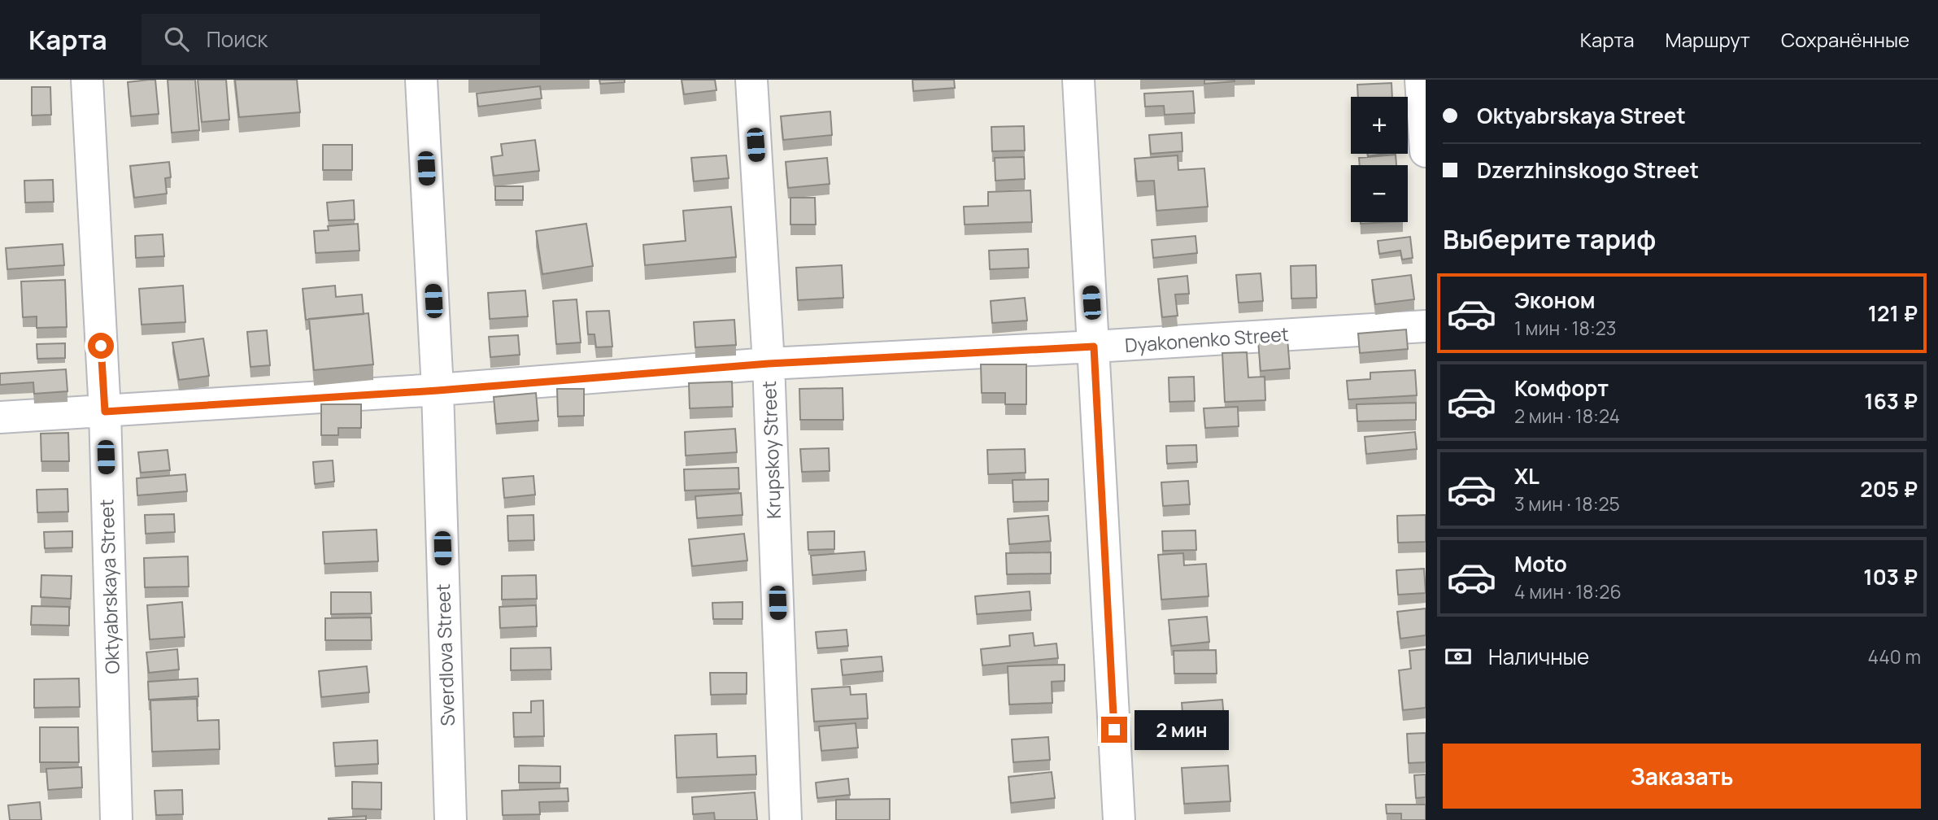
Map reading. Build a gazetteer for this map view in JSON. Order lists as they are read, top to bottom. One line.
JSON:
{"streets":{"street":["Dyakonenko Street","Krupskoy Street","Oktyabrskaya Street","Sverdlova Street"]},"crossings":[["Dyakonenko Street","Krupskoy Street"],["Dyakonenko Street","Oktyabrskaya Street"],["Dyakonenko Street","Sverdlova Street"]],"page":{"header":"Карта","search":"Поиск","nav":["Карта","Маршрут","Сохранённые"],"banner":["Oktyabrskaya Street","Dzerzhinskogo Street"],"map_buttons":["+","−"],"heading":"Выберите тариф","list":[{"name":"Эконом","note":"1 мин · 18:23","value":"121 ₽"},{"name":"Комфорт","note":"2 мин · 18:24","value":"163 ₽"},{"name":"XL","note":"3 мин · 18:25","value":"205 ₽"},{"name":"Moto","note":"4 мин · 18:26","value":"103 ₽"}],"pay":["Наличные","440 m"],"bubble":"2 мин","buttons":"Заказать"}}
